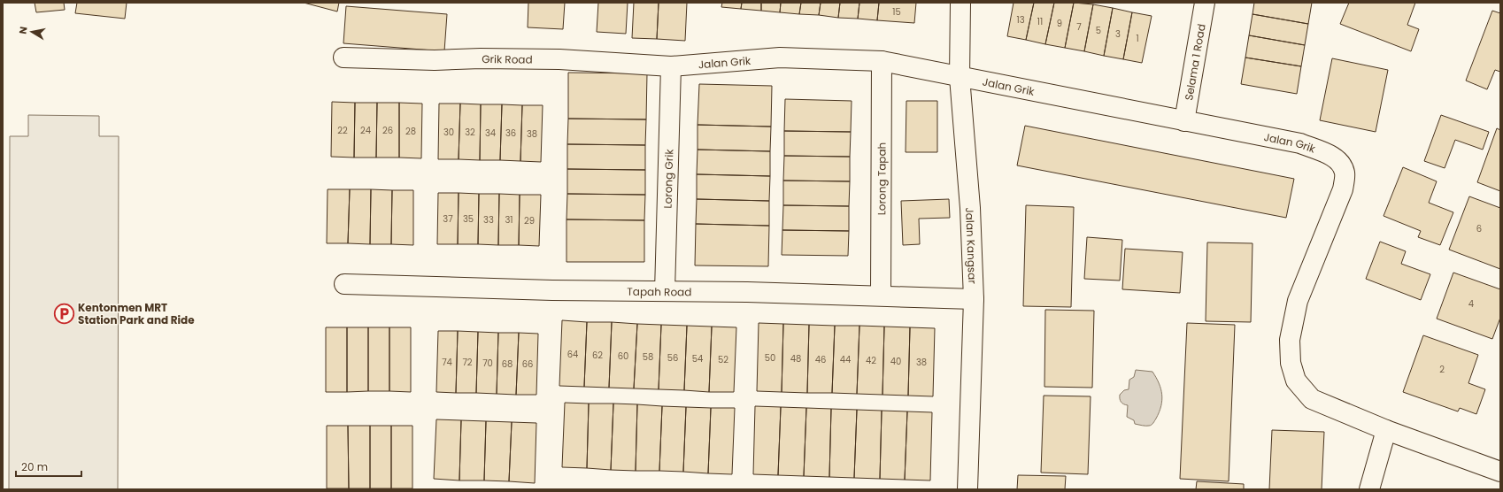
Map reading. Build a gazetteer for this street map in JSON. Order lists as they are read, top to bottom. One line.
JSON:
{"streets":{"street":["Grik Road","Jalan Grik","Selama 1 Road","Lorong Grik","Lorong Tapah","Jalan Kangsar","Tapah Road"]},"crossings":[["Grik Road","Jalan Grik"],["Grik Road","Lorong Grik"],["Jalan Grik","Selama 1 Road"],["Jalan Grik","Lorong Grik"],["Jalan Grik","Lorong Tapah"],["Jalan Grik","Jalan Kangsar"],["Lorong Grik","Tapah Road"],["Lorong Tapah","Tapah Road"],["Jalan Kangsar","Tapah Road"]],"places":{"parking":["Kentonmen MRT Station Park and Ride"]},"house_numbers":["15","13","11","9","7","5","3","1","22","24","26","28","30","32","34","36","38","37","35","33","31","29","6","4","64","62","60","58","56","50","54","48","52","46","44","42","40","74","72","38","70","68","66","2"],"scale_bar":"20 m","north":"left"}
